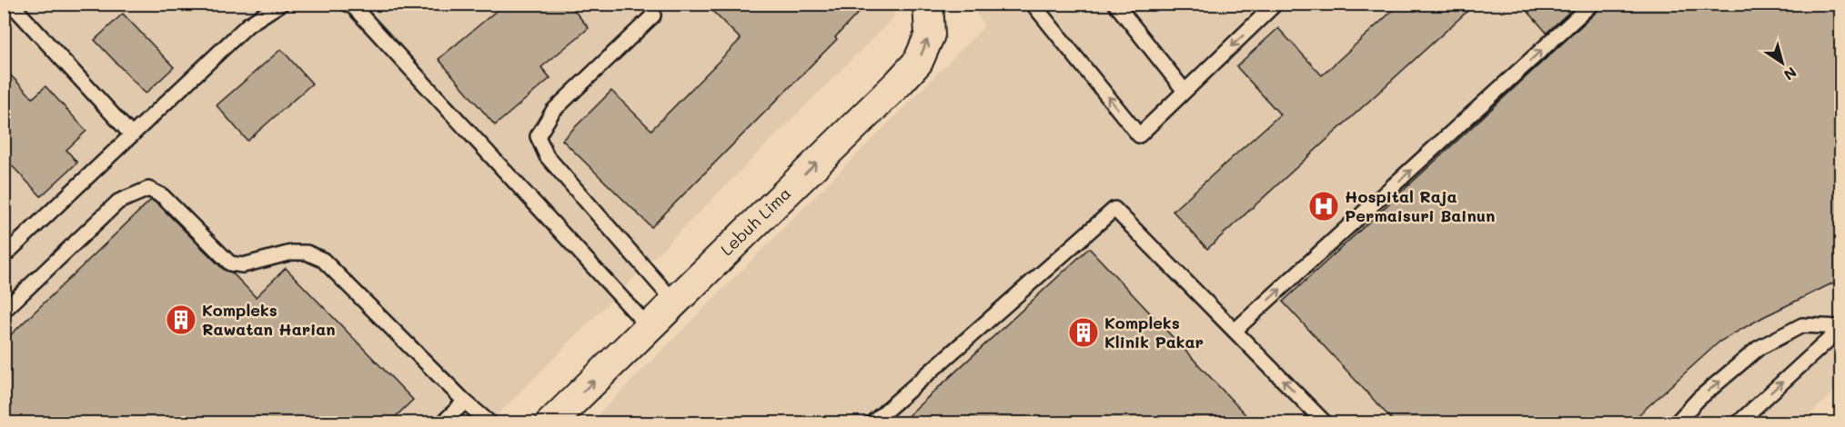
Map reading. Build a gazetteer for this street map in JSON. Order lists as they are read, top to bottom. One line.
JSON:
{"streets":{"street":["Lebuh Lima"]},"one_way":["Lebuh Lima"],"places":{"hospital":["Hospital Raja Permaisuri Bainun"],"building":["Kompleks Rawatan Harian","Kompleks Klinik Pakar"]},"north":"bottom right"}
